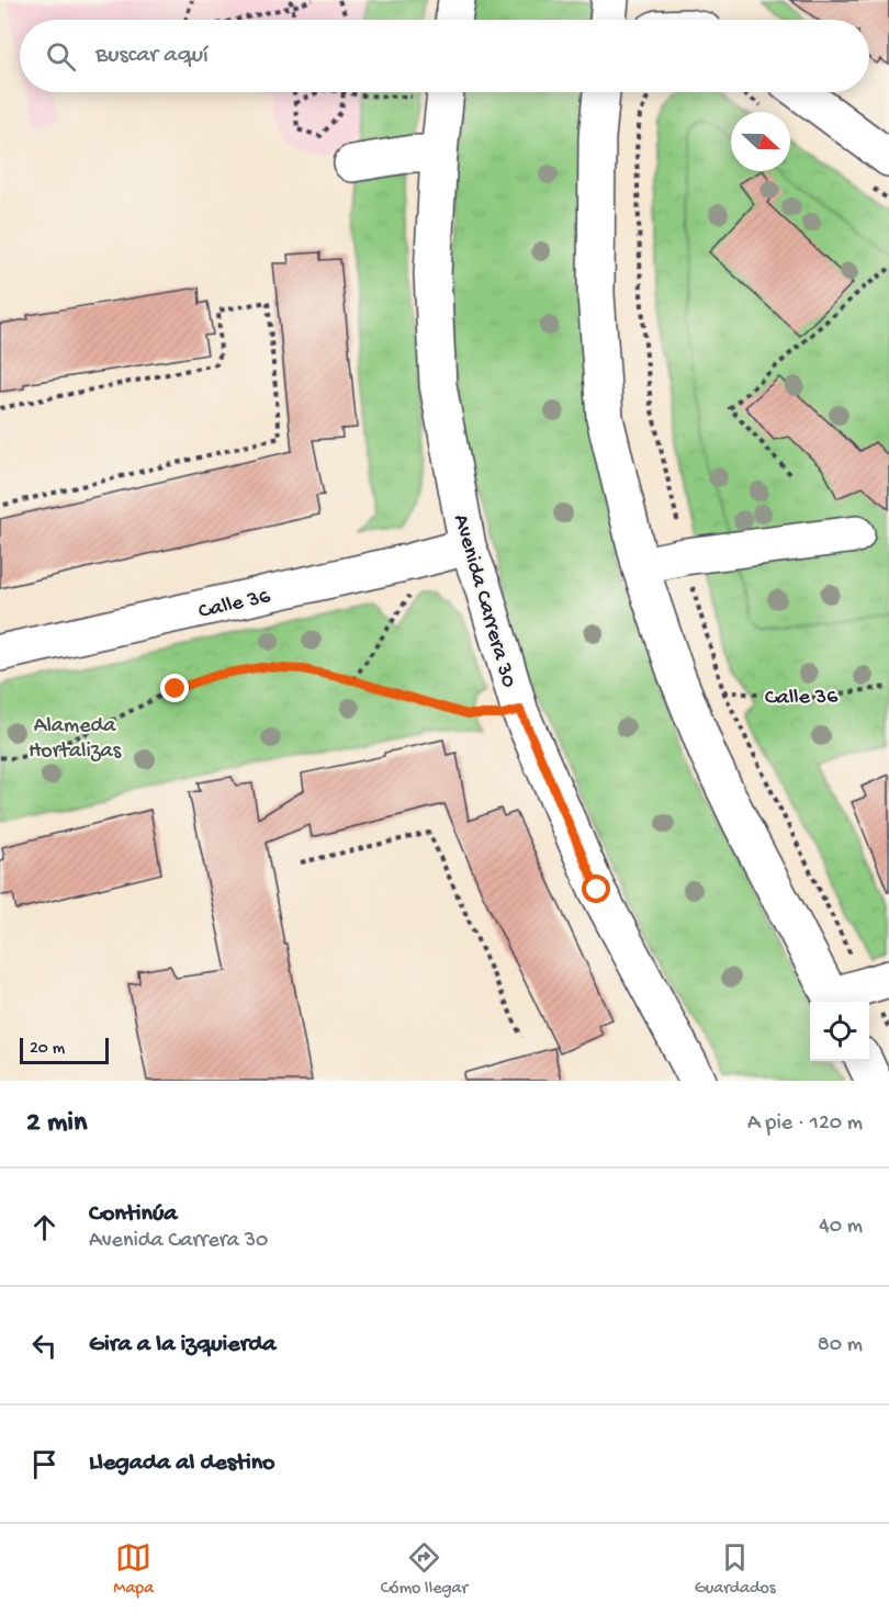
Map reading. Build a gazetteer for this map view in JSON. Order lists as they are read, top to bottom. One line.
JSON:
{"streets":{"main road":["Avenida Carrera 30","Calle 36"]},"crossings":[["Avenida Carrera 30","Calle 36"]],"parks":["Alameda Hortalizas"],"scale_bar":"20 m","north":"right","page":{"search":"Buscar aquí","scale":"20 m","heading":["2 min","A pie · 120 m"],"list":[["Continúa","Avenida Carrera 30","40 m"],["Gira a la izquierda","80 m"],"Llegada al destino"],"nav":["Mapa","Cómo llegar","Guardados"]}}
